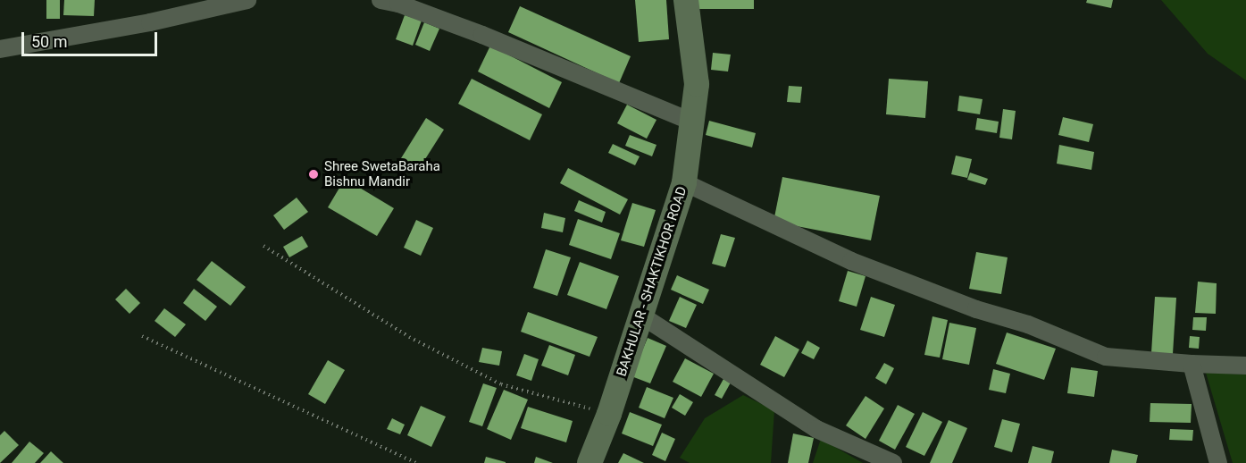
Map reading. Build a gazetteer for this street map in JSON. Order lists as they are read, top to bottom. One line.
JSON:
{"streets":{"street":["BAKHULAR - SHAKTIKHOR ROAD"]},"places":["Shree SwetaBaraha Bishnu Mandir"],"scale_bar":"50 m"}
